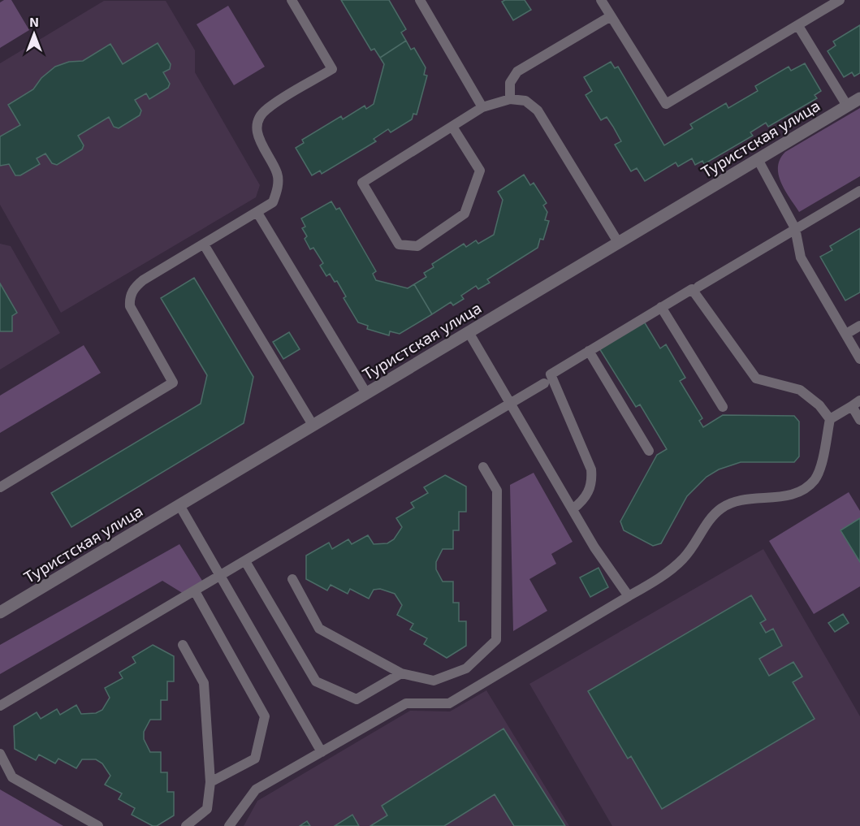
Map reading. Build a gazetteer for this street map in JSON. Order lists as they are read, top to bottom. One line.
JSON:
{"streets":{"street":["Туристская улица"]},"north":"top"}
